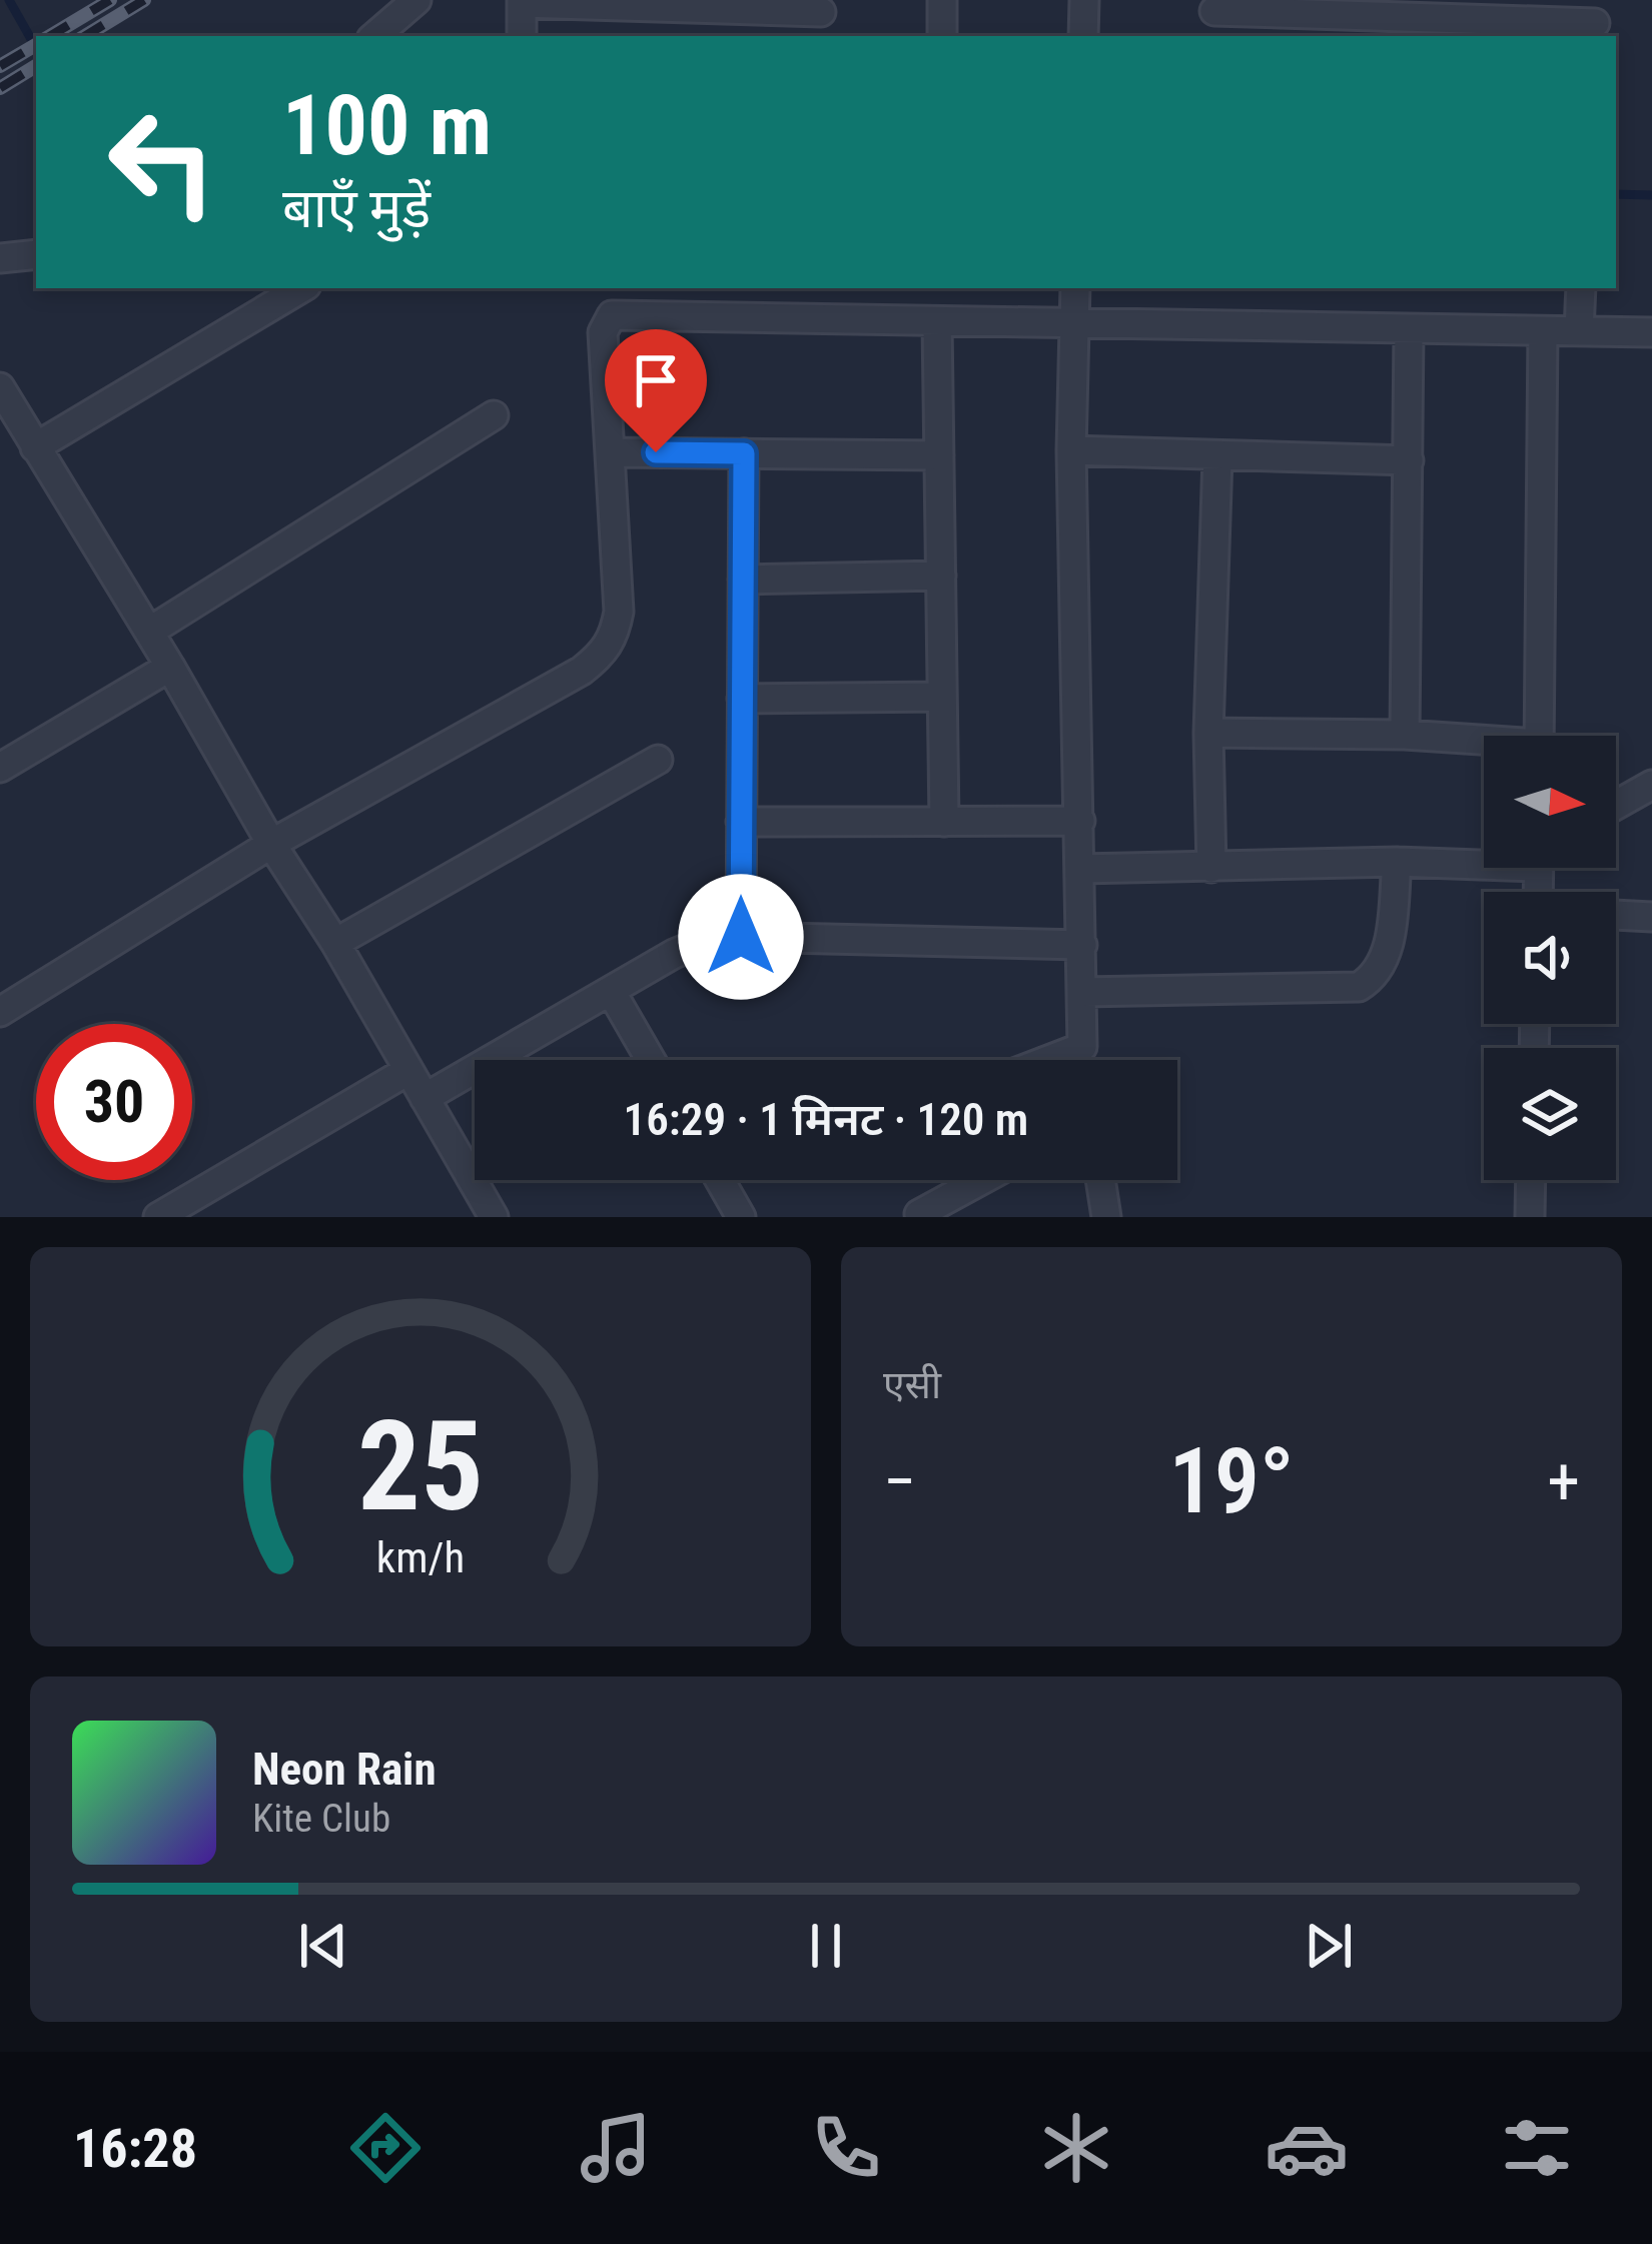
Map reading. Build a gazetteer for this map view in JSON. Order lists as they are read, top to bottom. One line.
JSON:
{"north":"right","page":{"turn":["100 m","बाएँ मुड़ें"],"limit":"30","trip":"16:29 · 1 मिनट · 120 m","tile":"एसी","heat":["−","19°","+"],"song":["Neon Rain","Kite Club"],"tabs":"16:28","gauge":["25","km/h"]}}
